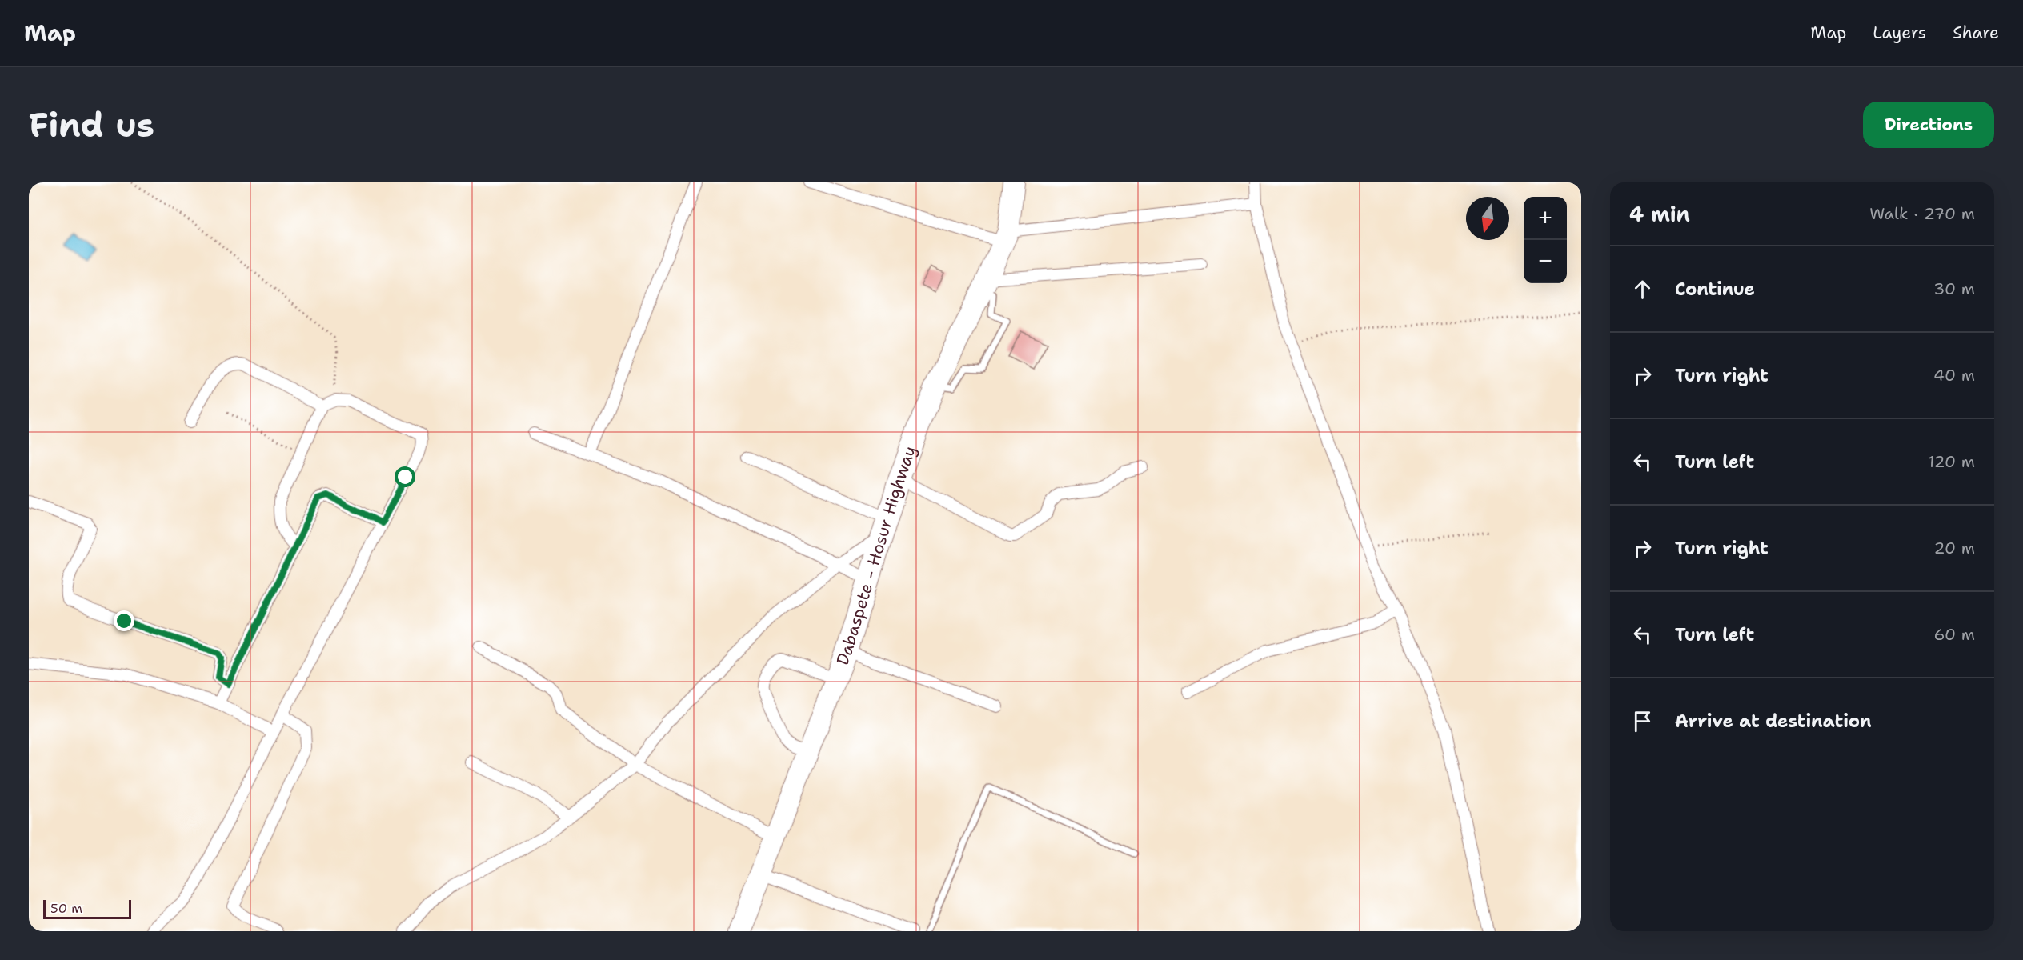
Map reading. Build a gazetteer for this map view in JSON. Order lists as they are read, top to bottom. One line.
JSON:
{"streets":{"highway":["Dabaspete - Hosur Highway"]},"scale_bar":"50 m","north":"bottom","page":{"header":"Map","nav":["Map","Layers","Share"],"buttons":"Directions","title":"Find us","heading":["4 min","Walk · 270 m"],"map_buttons":["+","−"],"list":[["Continue","30 m"],["Turn right","40 m"],["Turn left","120 m"],["Turn right","20 m"],["Turn left","60 m"],"Arrive at destination"],"scale":"50 m"}}
